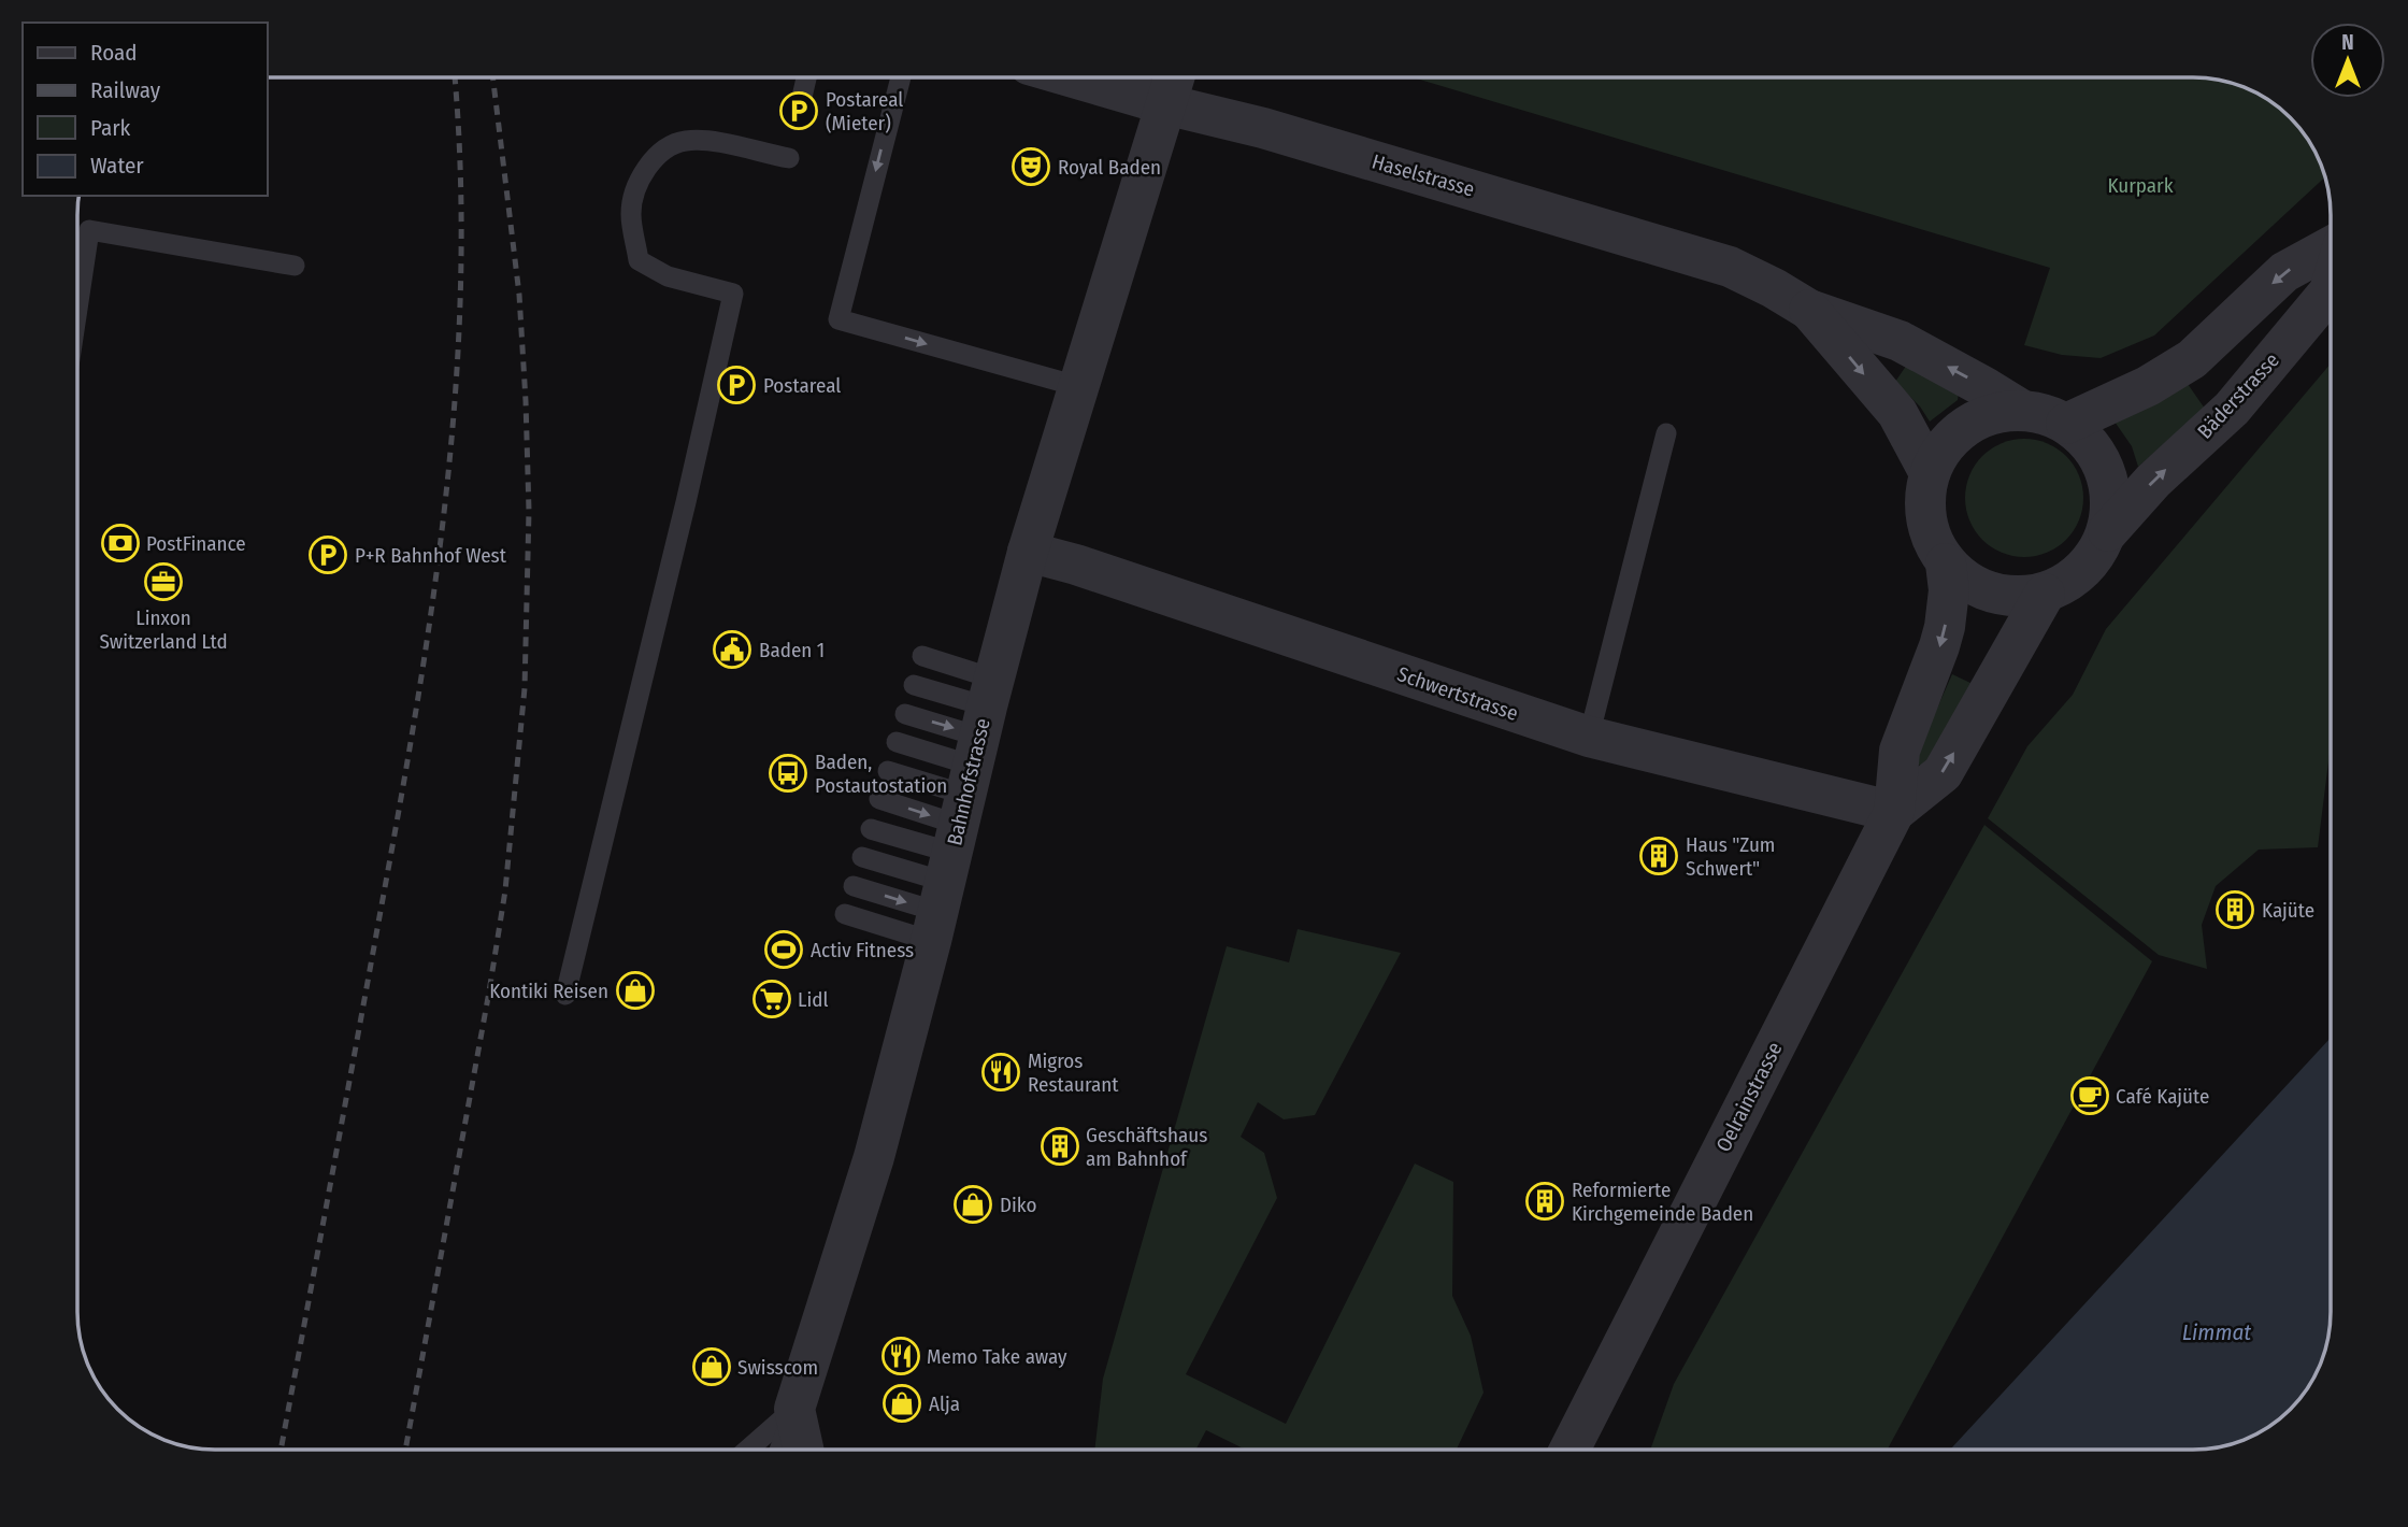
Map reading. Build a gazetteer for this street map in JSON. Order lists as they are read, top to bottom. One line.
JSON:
{"streets":{"street":["Haselstrasse","Bäderstrasse","Schwertstrasse","Oelrainstrasse"]},"crossings":[["Haselstrasse","Bäderstrasse"],["Haselstrasse","Oelrainstrasse"],["Bäderstrasse","Oelrainstrasse"],["Schwertstrasse","Oelrainstrasse"]],"water":["Limmat"],"parks":["Kurpark"],"places":{"parking":["Postareal (Mieter)","Postareal","P+R Bahnhof West"],"theatre":["Royal Baden"],"bank":["PostFinance"],"office":["Linxon Switzerland Ltd"],"public building":["Baden 1"],"bus stop":["Baden, Postautostation"],"building":["Haus \"Zum Schwert\"","Kajüte","Geschäftshaus am Bahnhof","Reformierte Kirchgemeinde Baden"],"sports":["Activ Fitness"],"shop":["Kontiki Reisen","Diko","Swisscom","Alja"],"supermarket":["Lidl"],"restaurant":["Migros Restaurant","Memo Take away"],"cafe":["Café Kajüte"]},"legend":["Road","Railway","Park","Water"],"north":"top"}
